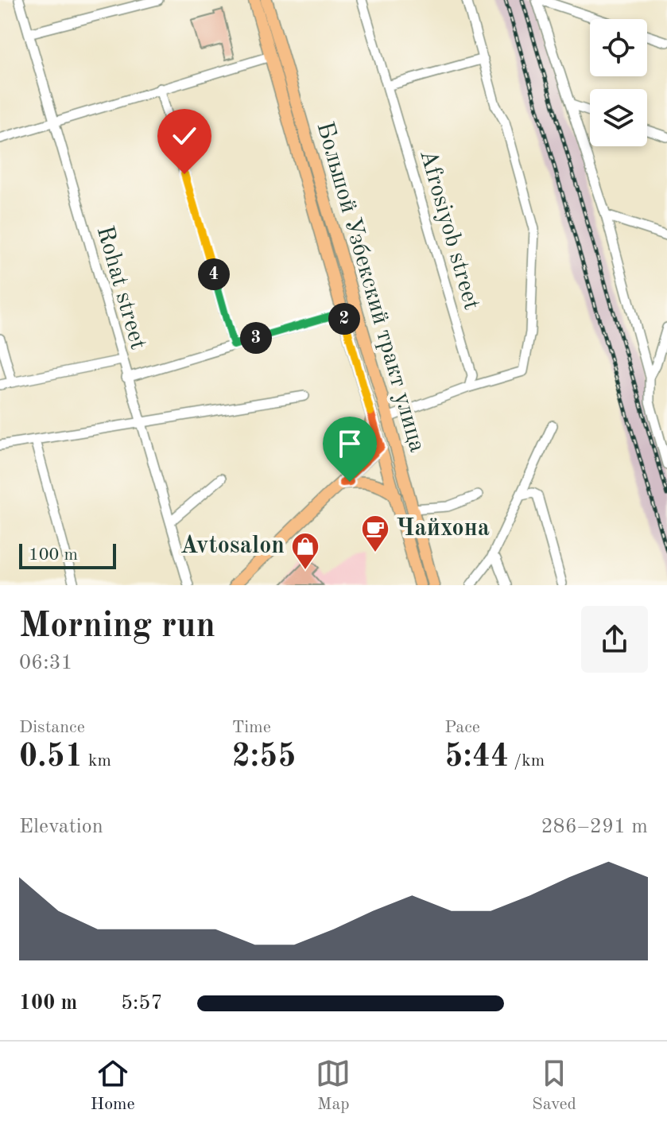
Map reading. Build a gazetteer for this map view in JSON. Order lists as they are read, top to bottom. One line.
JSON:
{"streets":{"main road":["Большой Узбекский тракт улица"],"street":["Afrosiyob street","Rohat street"]},"places":{"cafe":["Чайхона"],"shop":["Avtosalon"]},"scale_bar":"100 m","page":{"pins":["4","2","3"],"scale":"100 m","heading":["Morning run","06:31"],"stats":[["Distance","0.51 km"],["Time","2:55"],["Pace","5:44 /km"]],"chart":["Elevation","286–291 m"],"list":[{"name":"100 m","note":"5:57"}],"tabs":["Home","Map","Saved"]}}
